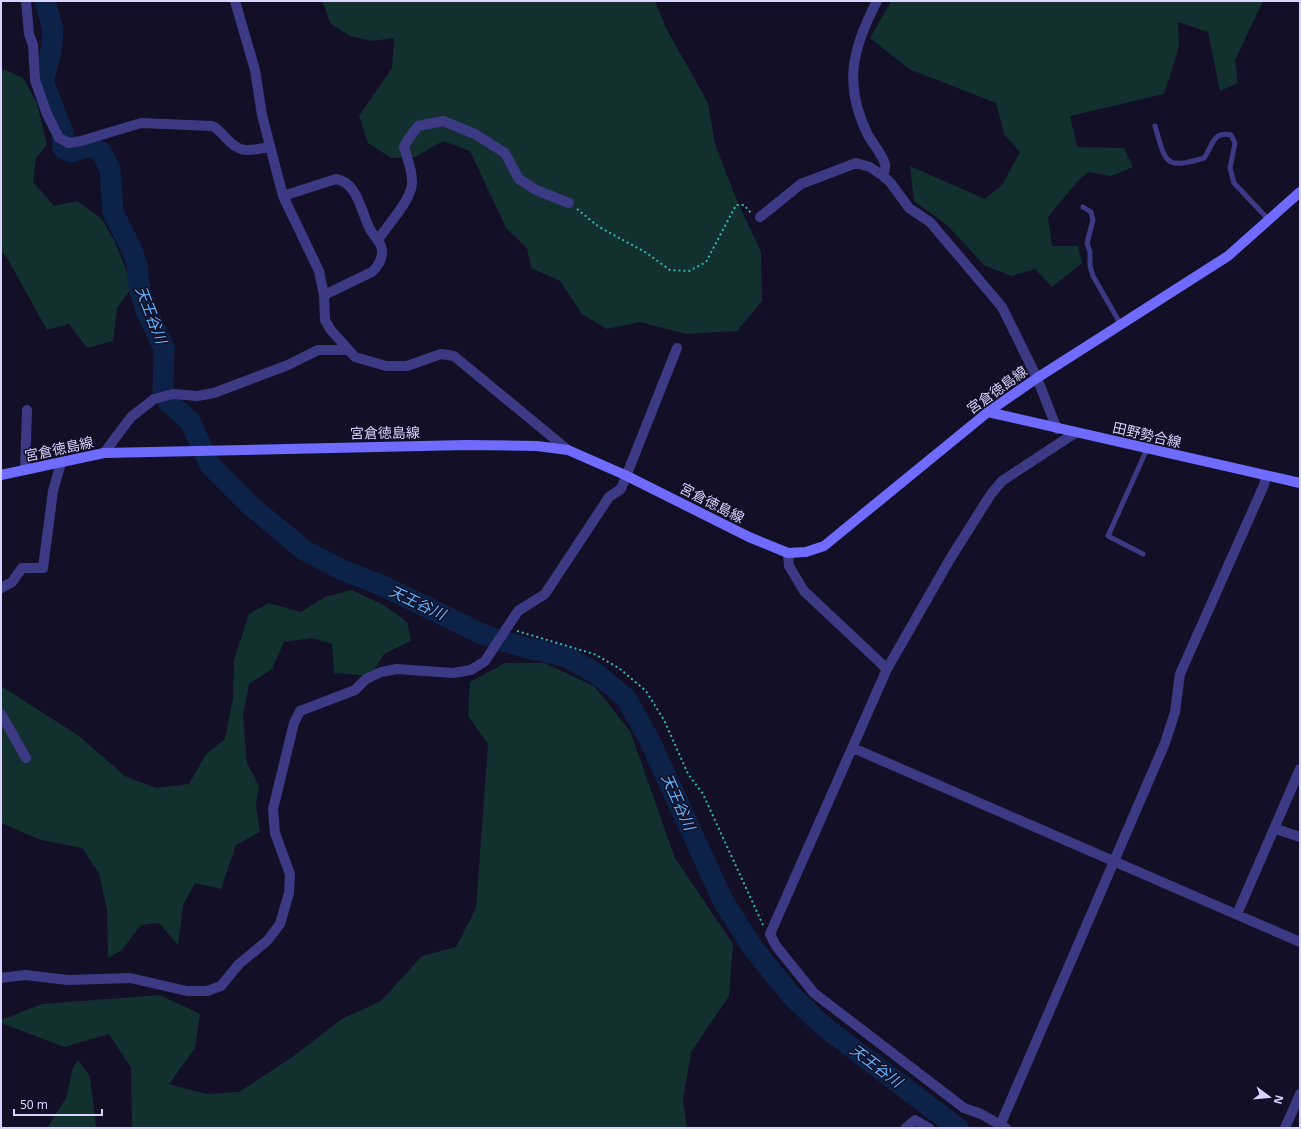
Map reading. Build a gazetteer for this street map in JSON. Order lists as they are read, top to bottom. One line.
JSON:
{"streets":{"main road":["宮倉徳島線","田野勢合線"]},"crossings":[["宮倉徳島線","田野勢合線"]],"water":["天王谷川"],"scale_bar":"50 m","north":"right"}
